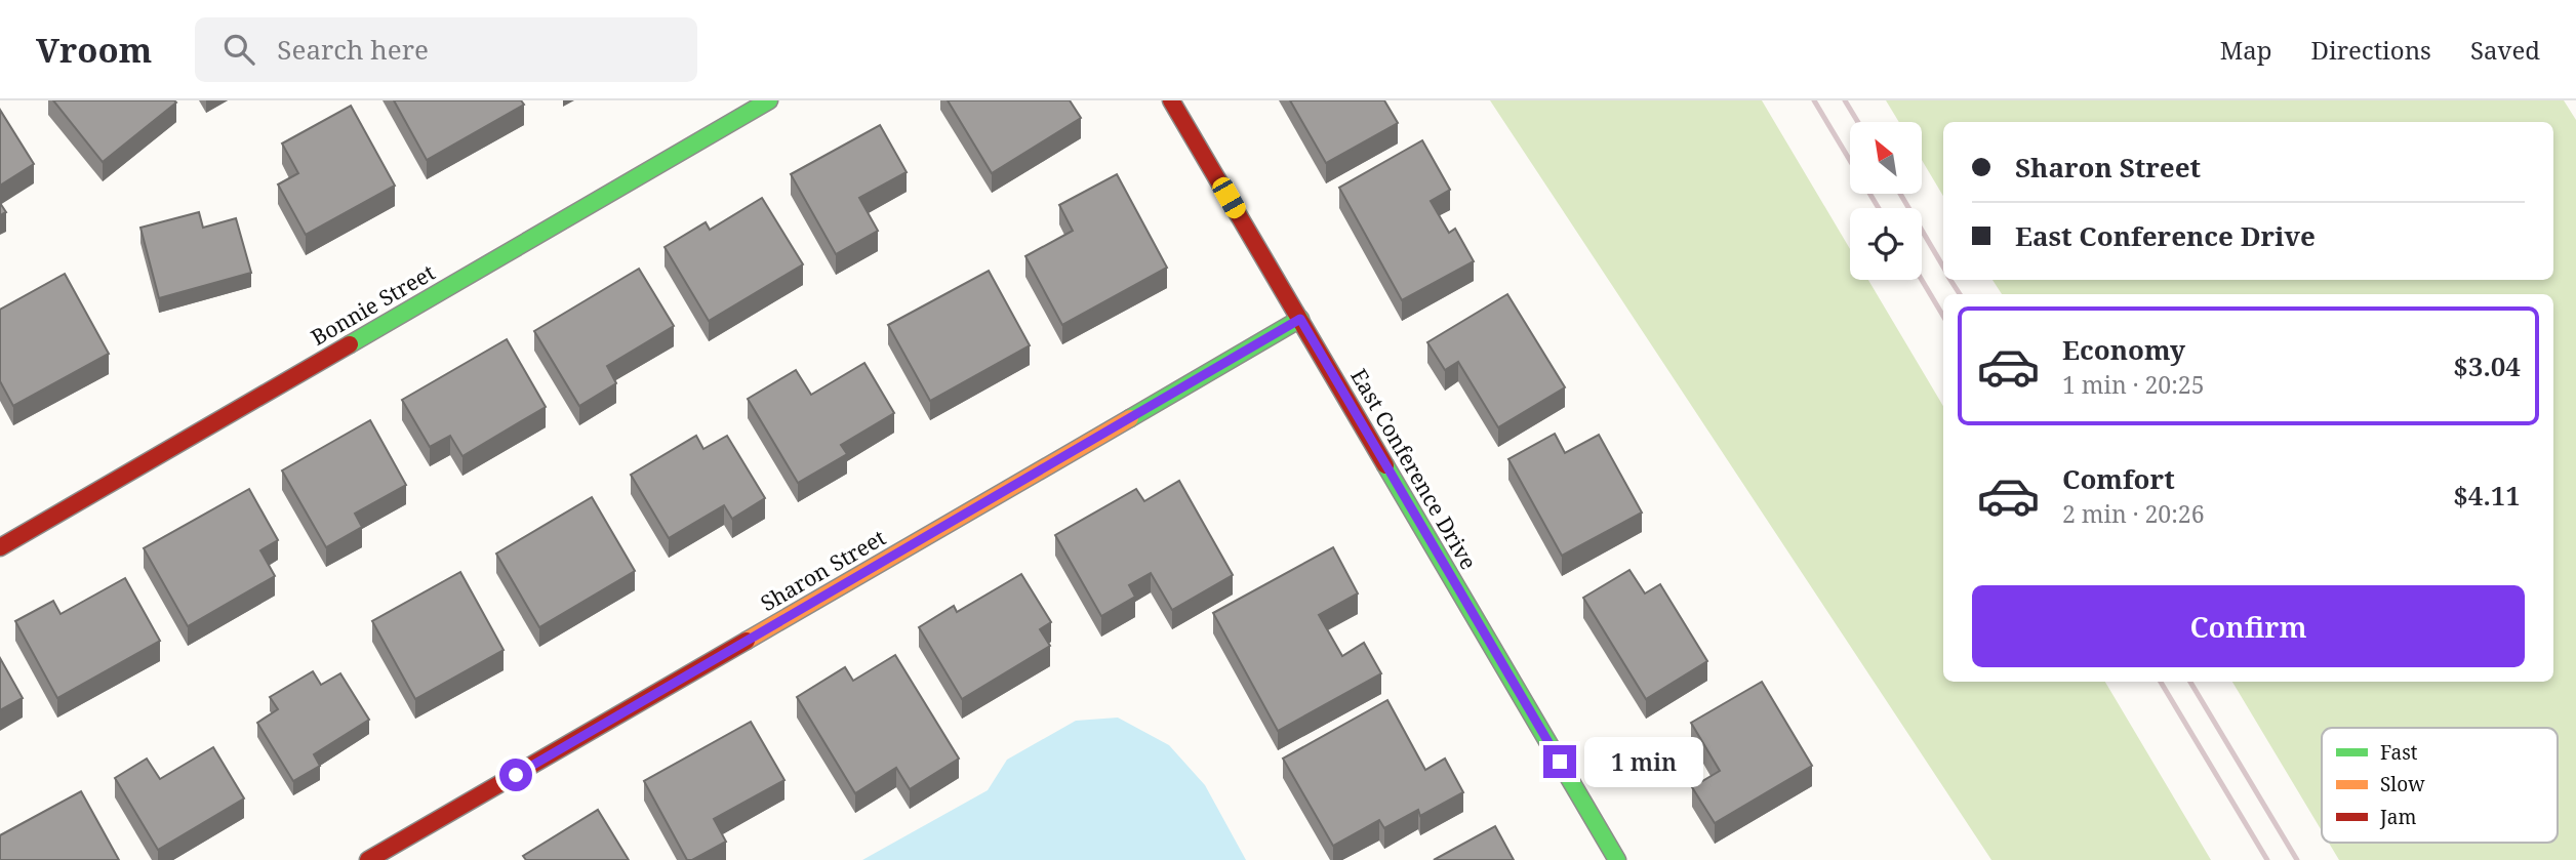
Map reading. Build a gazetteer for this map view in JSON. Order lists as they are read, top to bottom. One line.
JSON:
{"streets":{"street":["Bonnie Street","East Conference Drive","Sharon Street"]},"crossings":[["East Conference Drive","Sharon Street"]],"legend":["Fast","Slow","Jam"],"north":"top left","page":{"header":"Vroom","search":"Search here","nav":["Map","Directions","Saved"],"banner":["Sharon Street","East Conference Drive"],"list":[{"name":"Economy","note":"1 min · 20:25","value":"$3.04"},{"name":"Comfort","note":"2 min · 20:26","value":"$4.11"}],"buttons":"Confirm","bubble":"1 min"}}
